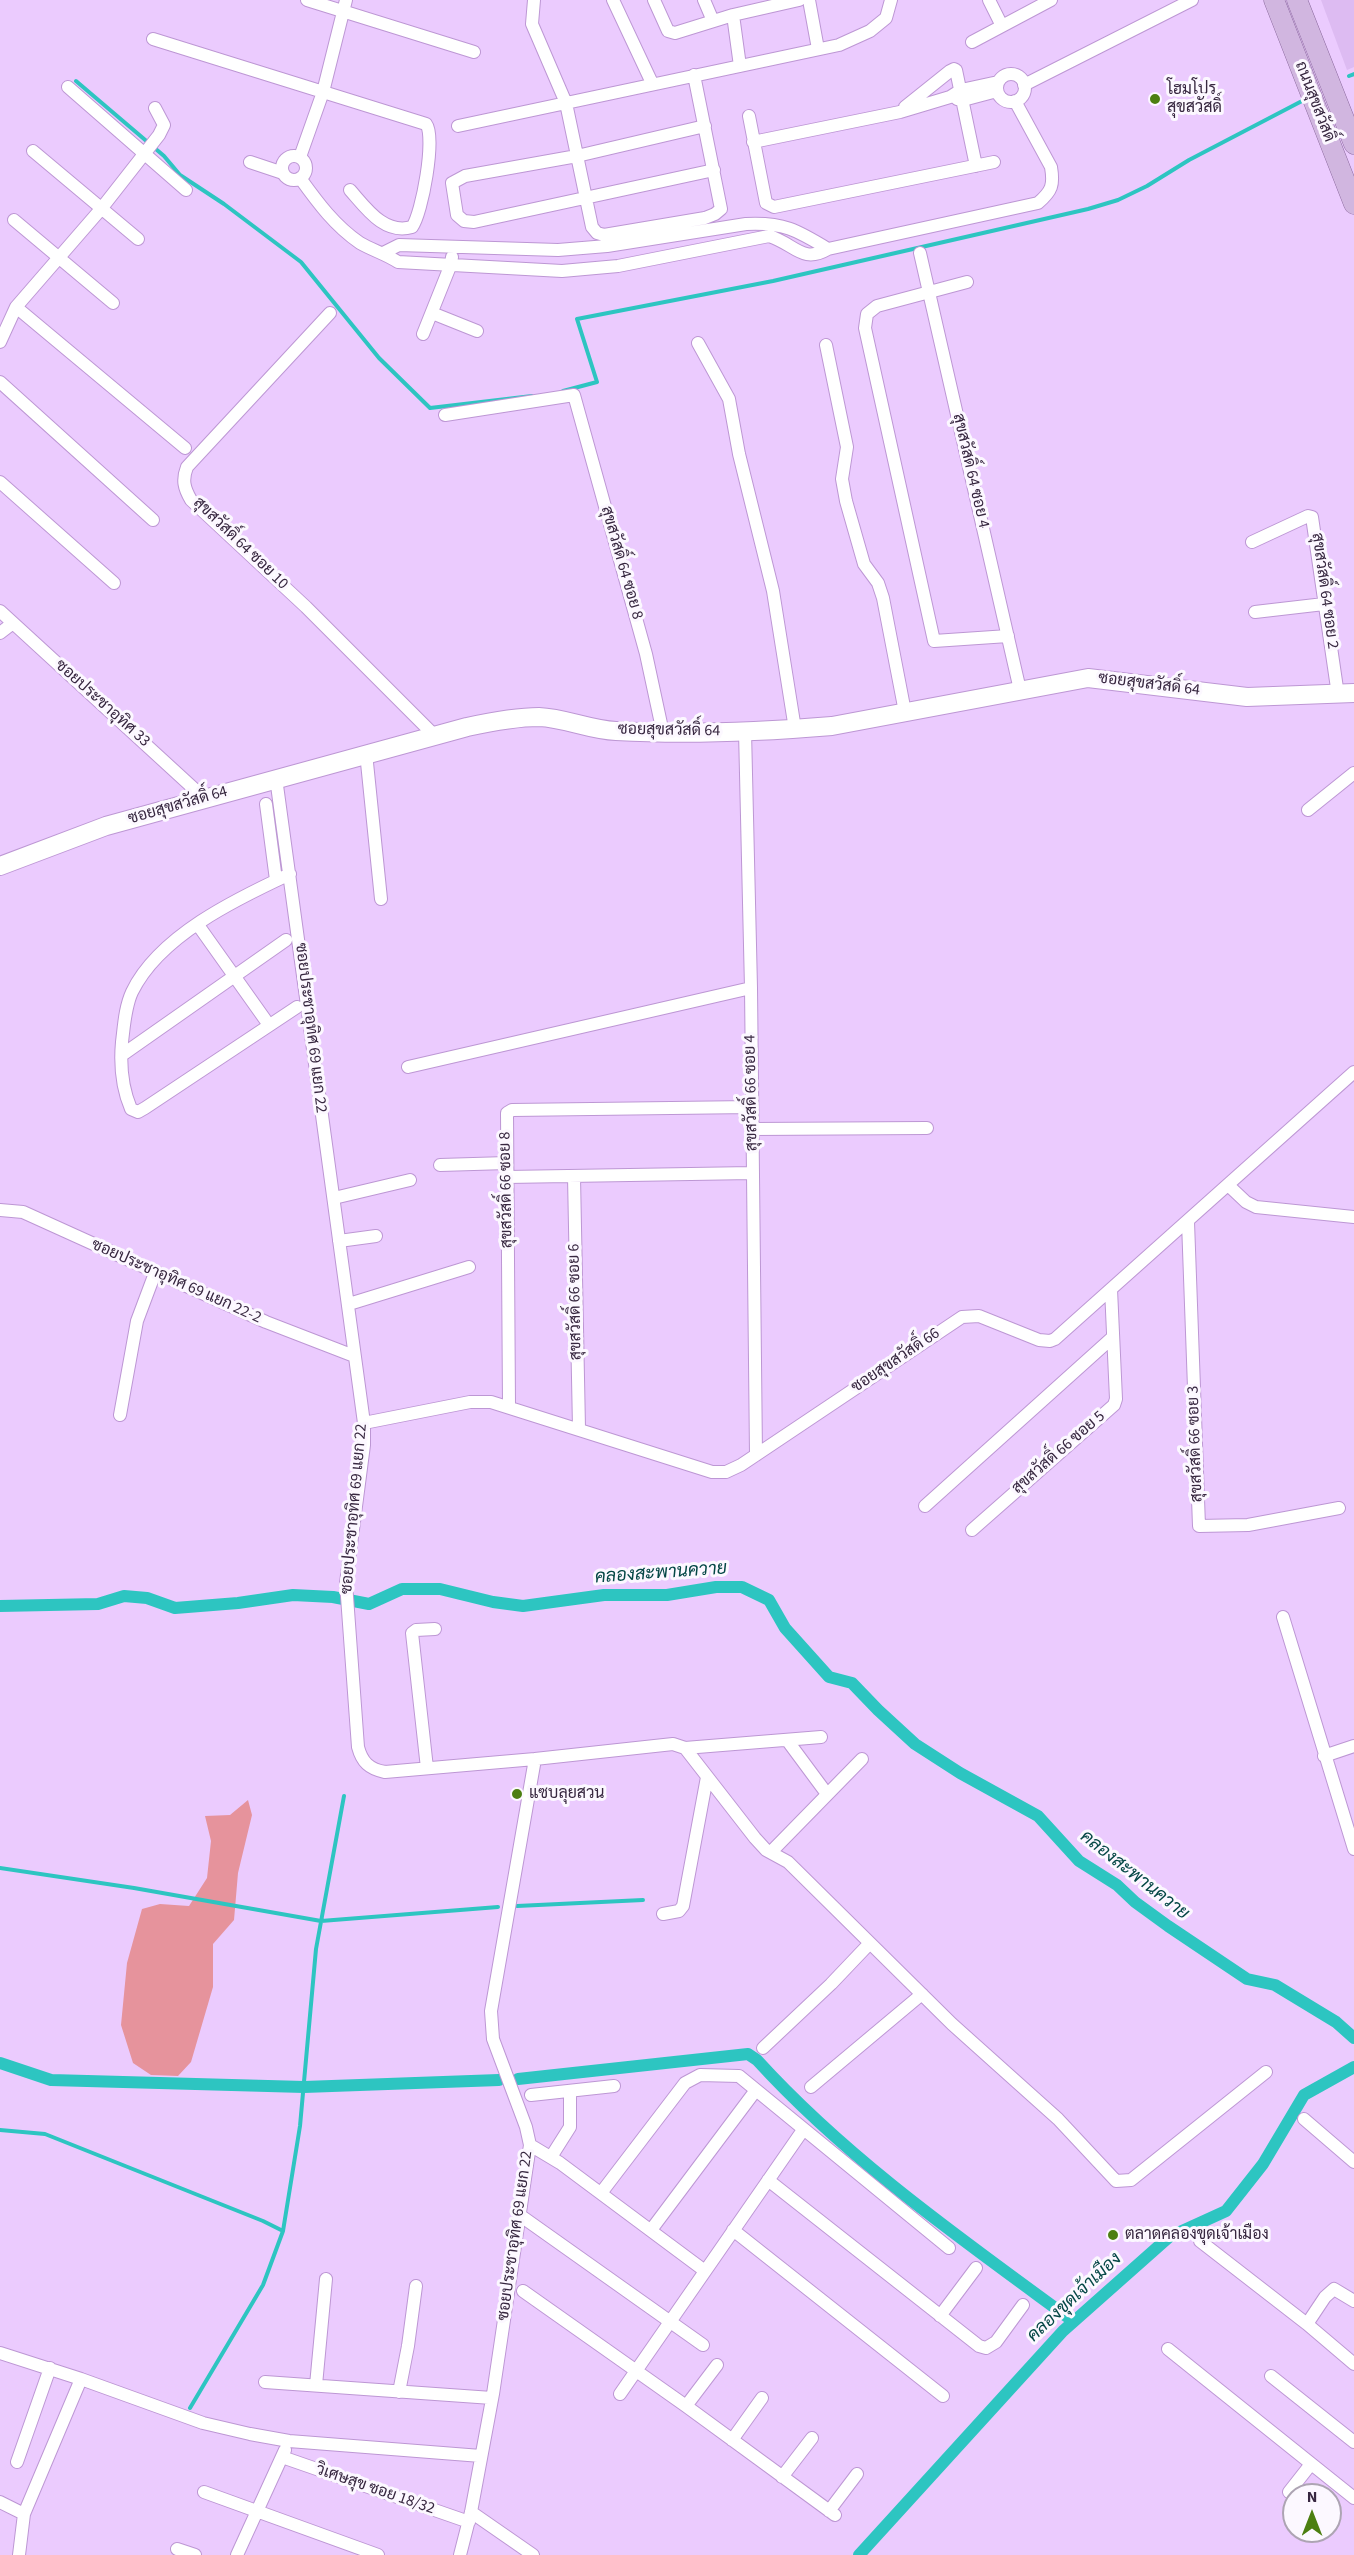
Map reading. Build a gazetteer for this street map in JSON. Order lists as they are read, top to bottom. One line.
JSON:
{"streets":{"main road":["ถนนสุขสวัสดิ์"],"street":["สุขสวัสดิ์ 64 ซอย 4","สุขสวัสดิ์ 64 ซอย 10","สุขสวัสดิ์ 64 ซอย 8","สุขสวัสดิ์ 64 ซอย 2","ซอยสุขสวัสดิ์ 64","ซอยประชาอุทิศ 33","ซอยประชาอุทิศ 69 แยก 22","สุขสวัสดิ์ 66 ซอย 4","สุขสวัสดิ์ 66 ซอย 8","ซอยประชาอุทิศ 69 แยก 22-2","สุขสวัสดิ์ 66 ซอย 6","ซอยสุขสวัสดิ์ 66","สุขสวัสดิ์ 66 ซอย 3","สุขสวัสดิ์ 66 ซอย 5","วิเศษสุข ซอย 18/32"]},"crossings":[["สุขสวัสดิ์ 64 ซอย 4","ซอยสุขสวัสดิ์ 64"],["สุขสวัสดิ์ 64 ซอย 10","ซอยสุขสวัสดิ์ 64"],["สุขสวัสดิ์ 64 ซอย 8","ซอยสุขสวัสดิ์ 64"],["สุขสวัสดิ์ 64 ซอย 2","ซอยสุขสวัสดิ์ 64"],["ซอยสุขสวัสดิ์ 64","ซอยประชาอุทิศ 33"],["ซอยสุขสวัสดิ์ 64","ซอยประชาอุทิศ 69 แยก 22"],["ซอยสุขสวัสดิ์ 64","สุขสวัสดิ์ 66 ซอย 4"],["ซอยประชาอุทิศ 69 แยก 22","ซอยประชาอุทิศ 69 แยก 22-2"],["ซอยประชาอุทิศ 69 แยก 22","ซอยสุขสวัสดิ์ 66"],["ซอยประชาอุทิศ 69 แยก 22","วิเศษสุข ซอย 18/32"],["สุขสวัสดิ์ 66 ซอย 4","สุขสวัสดิ์ 66 ซอย 8"],["สุขสวัสดิ์ 66 ซอย 4","ซอยสุขสวัสดิ์ 66"],["สุขสวัสดิ์ 66 ซอย 8","ซอยสุขสวัสดิ์ 66"],["สุขสวัสดิ์ 66 ซอย 6","ซอยสุขสวัสดิ์ 66"],["ซอยสุขสวัสดิ์ 66","สุขสวัสดิ์ 66 ซอย 3"],["ซอยสุขสวัสดิ์ 66","สุขสวัสดิ์ 66 ซอย 5"]],"water":["คลองสะพานควาย","คลองขุดเจ้าเมือง"],"places":["โฮมโปร สุขสวัสดิ์","แซบลุยสวน","ตลาดคลองขุดเจ้าเมือง"],"north":"top"}
